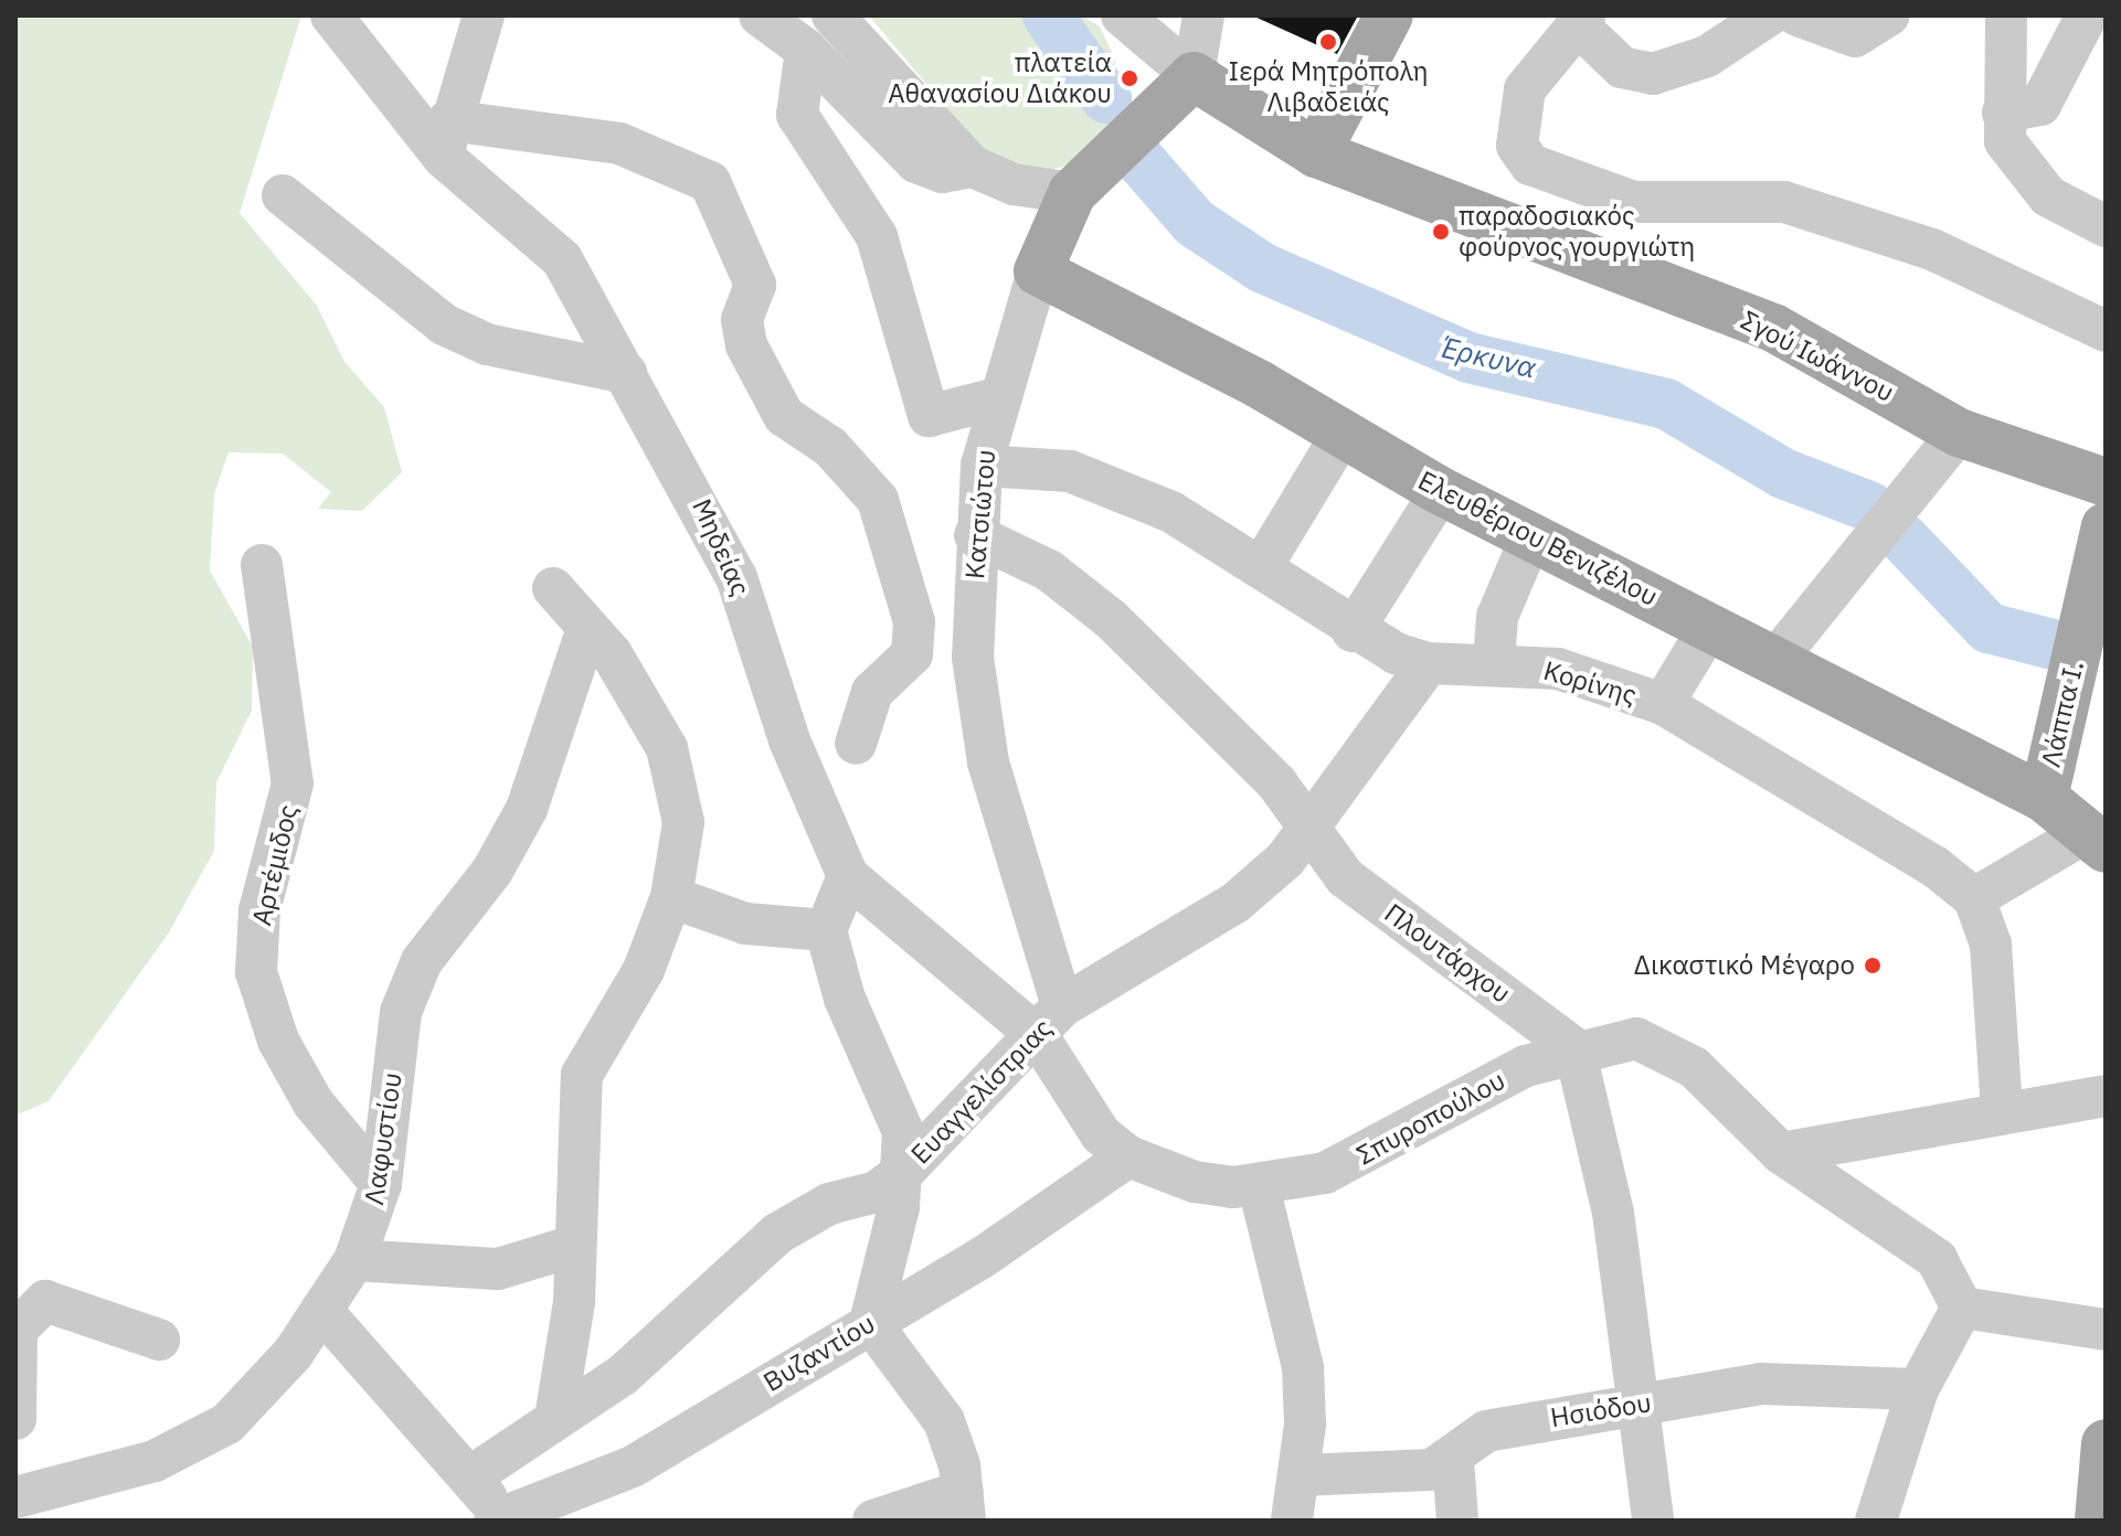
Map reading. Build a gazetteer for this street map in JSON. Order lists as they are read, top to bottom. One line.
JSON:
{"streets":{"main road":["Σγού Ιωάννου","Κατσιώτου","Ελευθέριου Βενιζέλου","Λάππα Ι."],"street":["Μηδείας","Κορίνης","Αρτέμιδος","Πλουτάρχου","Ευαγγελίστριας","Σπυροπούλου","Λαφυστίου","Βυζαντίου","Ησιόδου"]},"crossings":[["Σγού Ιωάννου","Κατσιώτου"],["Κατσιώτου","Ελευθέριου Βενιζέλου"],["Κατσιώτου","Κορίνης"],["Κατσιώτου","Πλουτάρχου"],["Κατσιώτου","Ευαγγελίστριας"],["Κατσιώτου","Σπυροπούλου"],["Ελευθέριου Βενιζέλου","Λάππα Ι."],["Κορίνης","Ευαγγελίστριας"],["Αρτέμιδος","Λαφυστίου"],["Πλουτάρχου","Ευαγγελίστριας"],["Πλουτάρχου","Σπυροπούλου"],["Ευαγγελίστριας","Σπυροπούλου"],["Σπυροπούλου","Βυζαντίου"]],"water":["Έρκυνα"],"places":["Ιερά Μητρόπολη Λιβαδειάς","πλατεία Αθανασίου Διάκου","παραδοσιακός φούρνος γουργιώτη","Δικαστικό Μέγαρο"]}
